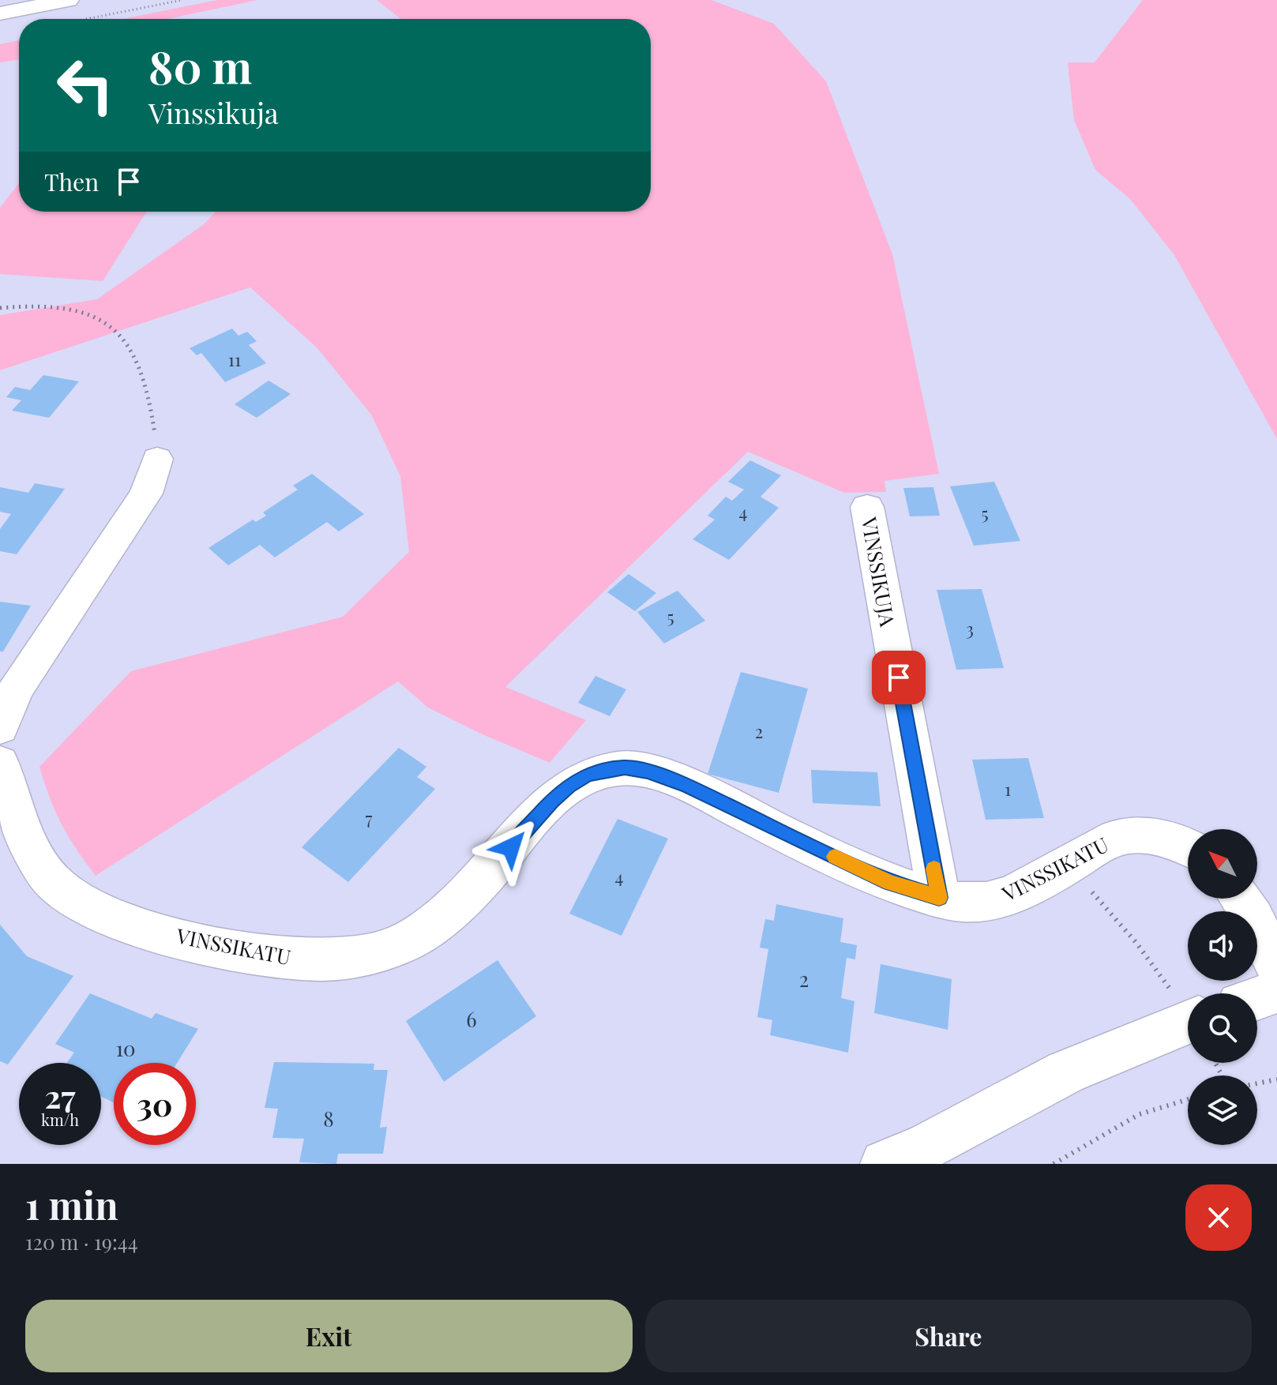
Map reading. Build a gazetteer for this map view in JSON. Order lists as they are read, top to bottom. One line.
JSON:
{"streets":{"main road":["VINSSIKUJA","VINSSIKATU"]},"crossings":[["VINSSIKUJA","VINSSIKATU"]],"house_numbers":["11","4","5","5","3","2","1","7","4","2","6","10","8"],"north":"top left","page":{"turn":["80 m","Vinssikuja"],"then":"Then","speed":"27 km/h","limit":"30","heading":["1 min","120 m · 19:44"],"buttons":["Exit","Share"]}}
